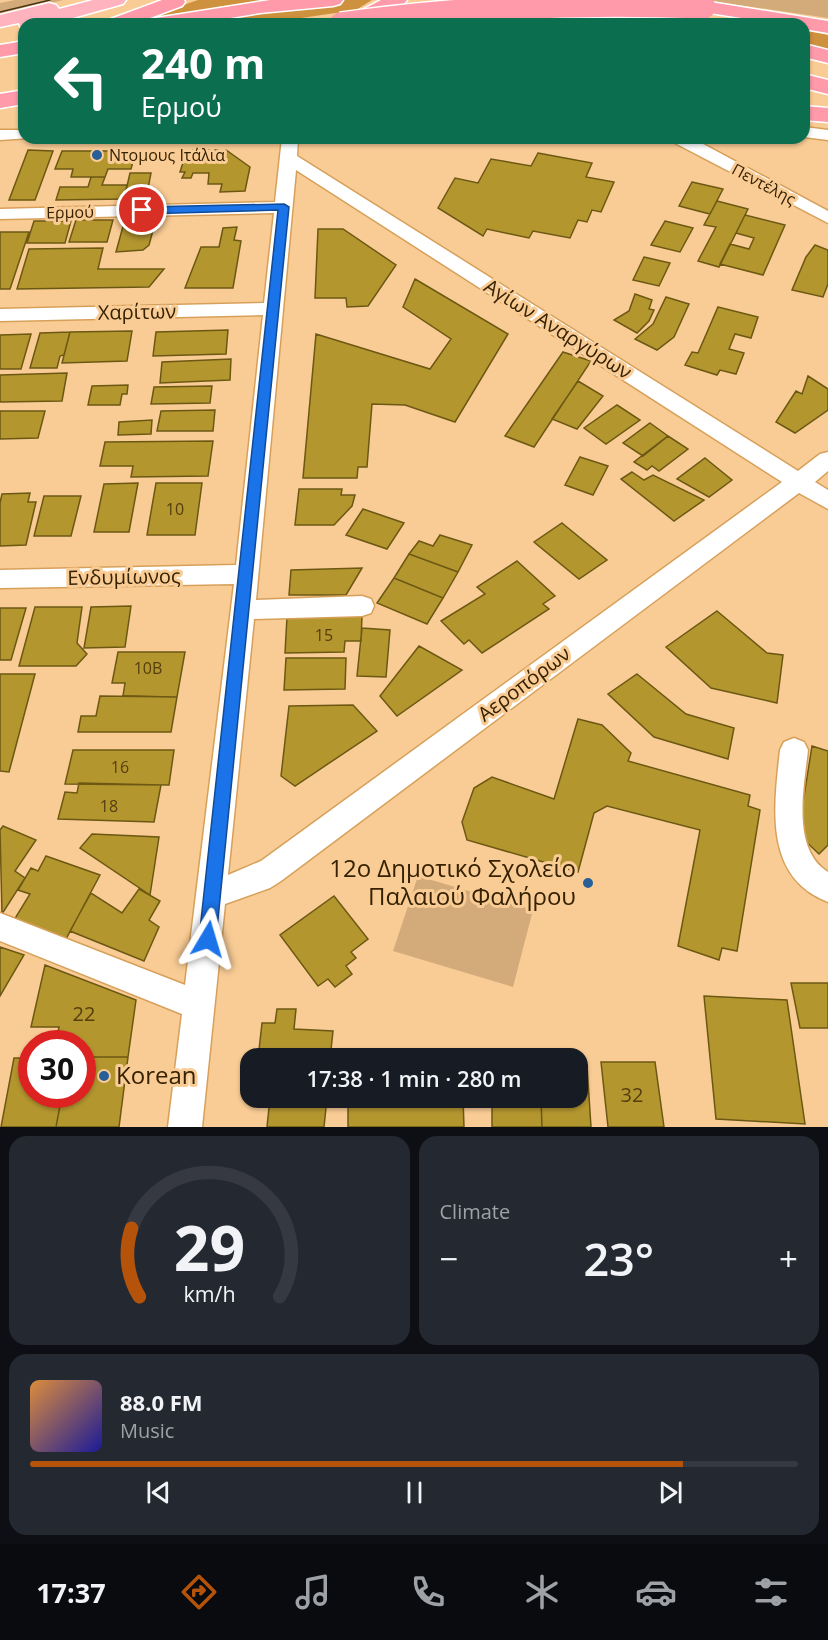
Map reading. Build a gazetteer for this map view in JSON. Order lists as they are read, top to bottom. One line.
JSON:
{"streets":{"street":["Πεντέλης","Ερμού","Χαρίτων","Αγίων Αναργύρων","Ενδυμίωνος","Αεροπόρων"]},"crossings":[["Αγίων Αναργύρων","Αεροπόρων"]],"places":["Ντομους Ιτάλια","12ο Δημοτικό Σχολείο Παλαιού Φαλήρου","Korean"],"house_numbers":["10","15","10Β","16","18","22","32"],"page":{"turn":["240 m","Ερμού"],"limit":"30","trip":"17:38 · 1 min · 280 m","tile":"Climate","heat":["−","23°","+"],"song":["88.0 FM","Music"],"tabs":"17:37","gauge":["29","km/h"]}}
